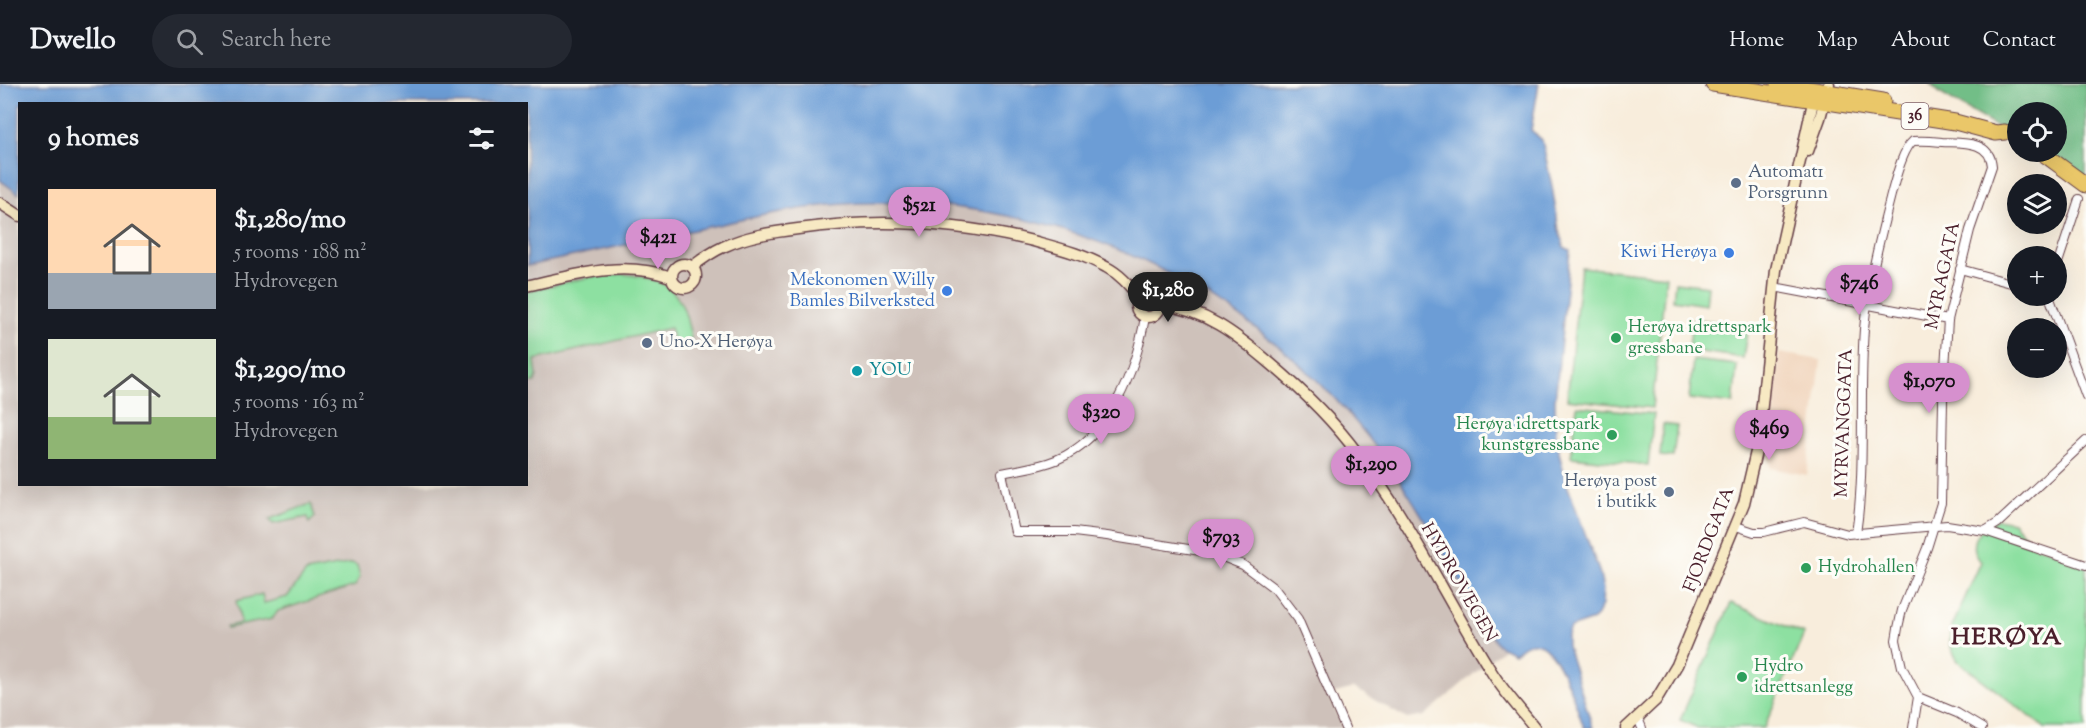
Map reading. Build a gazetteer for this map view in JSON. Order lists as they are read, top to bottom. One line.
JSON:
{"streets":{"highway":["36"],"street":["MYRAGATA","MYRVANGGATA","FJORDGATA","HYDROVEGEN"]},"crossings":[["36","FJORDGATA"],["MYRAGATA","MYRVANGGATA"]],"districts":["HERØYA"],"places":["Automat1 Porsgrunn","Kiwi Herøya","Mekonomen Willy Bamles Bilverksted","Herøya idrettspark gressbane","Uno-X Herøya","YOU","Herøya idrettspark kunstgressbane","Herøya post i butikk","Hydrohallen","Hydro idrettsanlegg"],"page":{"header":"Dwello","search":"Search here","nav":["Home","Map","About","Contact"],"map_buttons":["+","−"],"heading":"9 homes","list":[{"name":"$1,280/mo","note":"5 rooms · 188 m² · Hydrovegen"},{"name":"$1,290/mo","note":"5 rooms · 163 m² · Hydrovegen"}],"price":["$521","$421","$746","$1,280","$1,070","$320","$469","$1,290","$793"]}}
